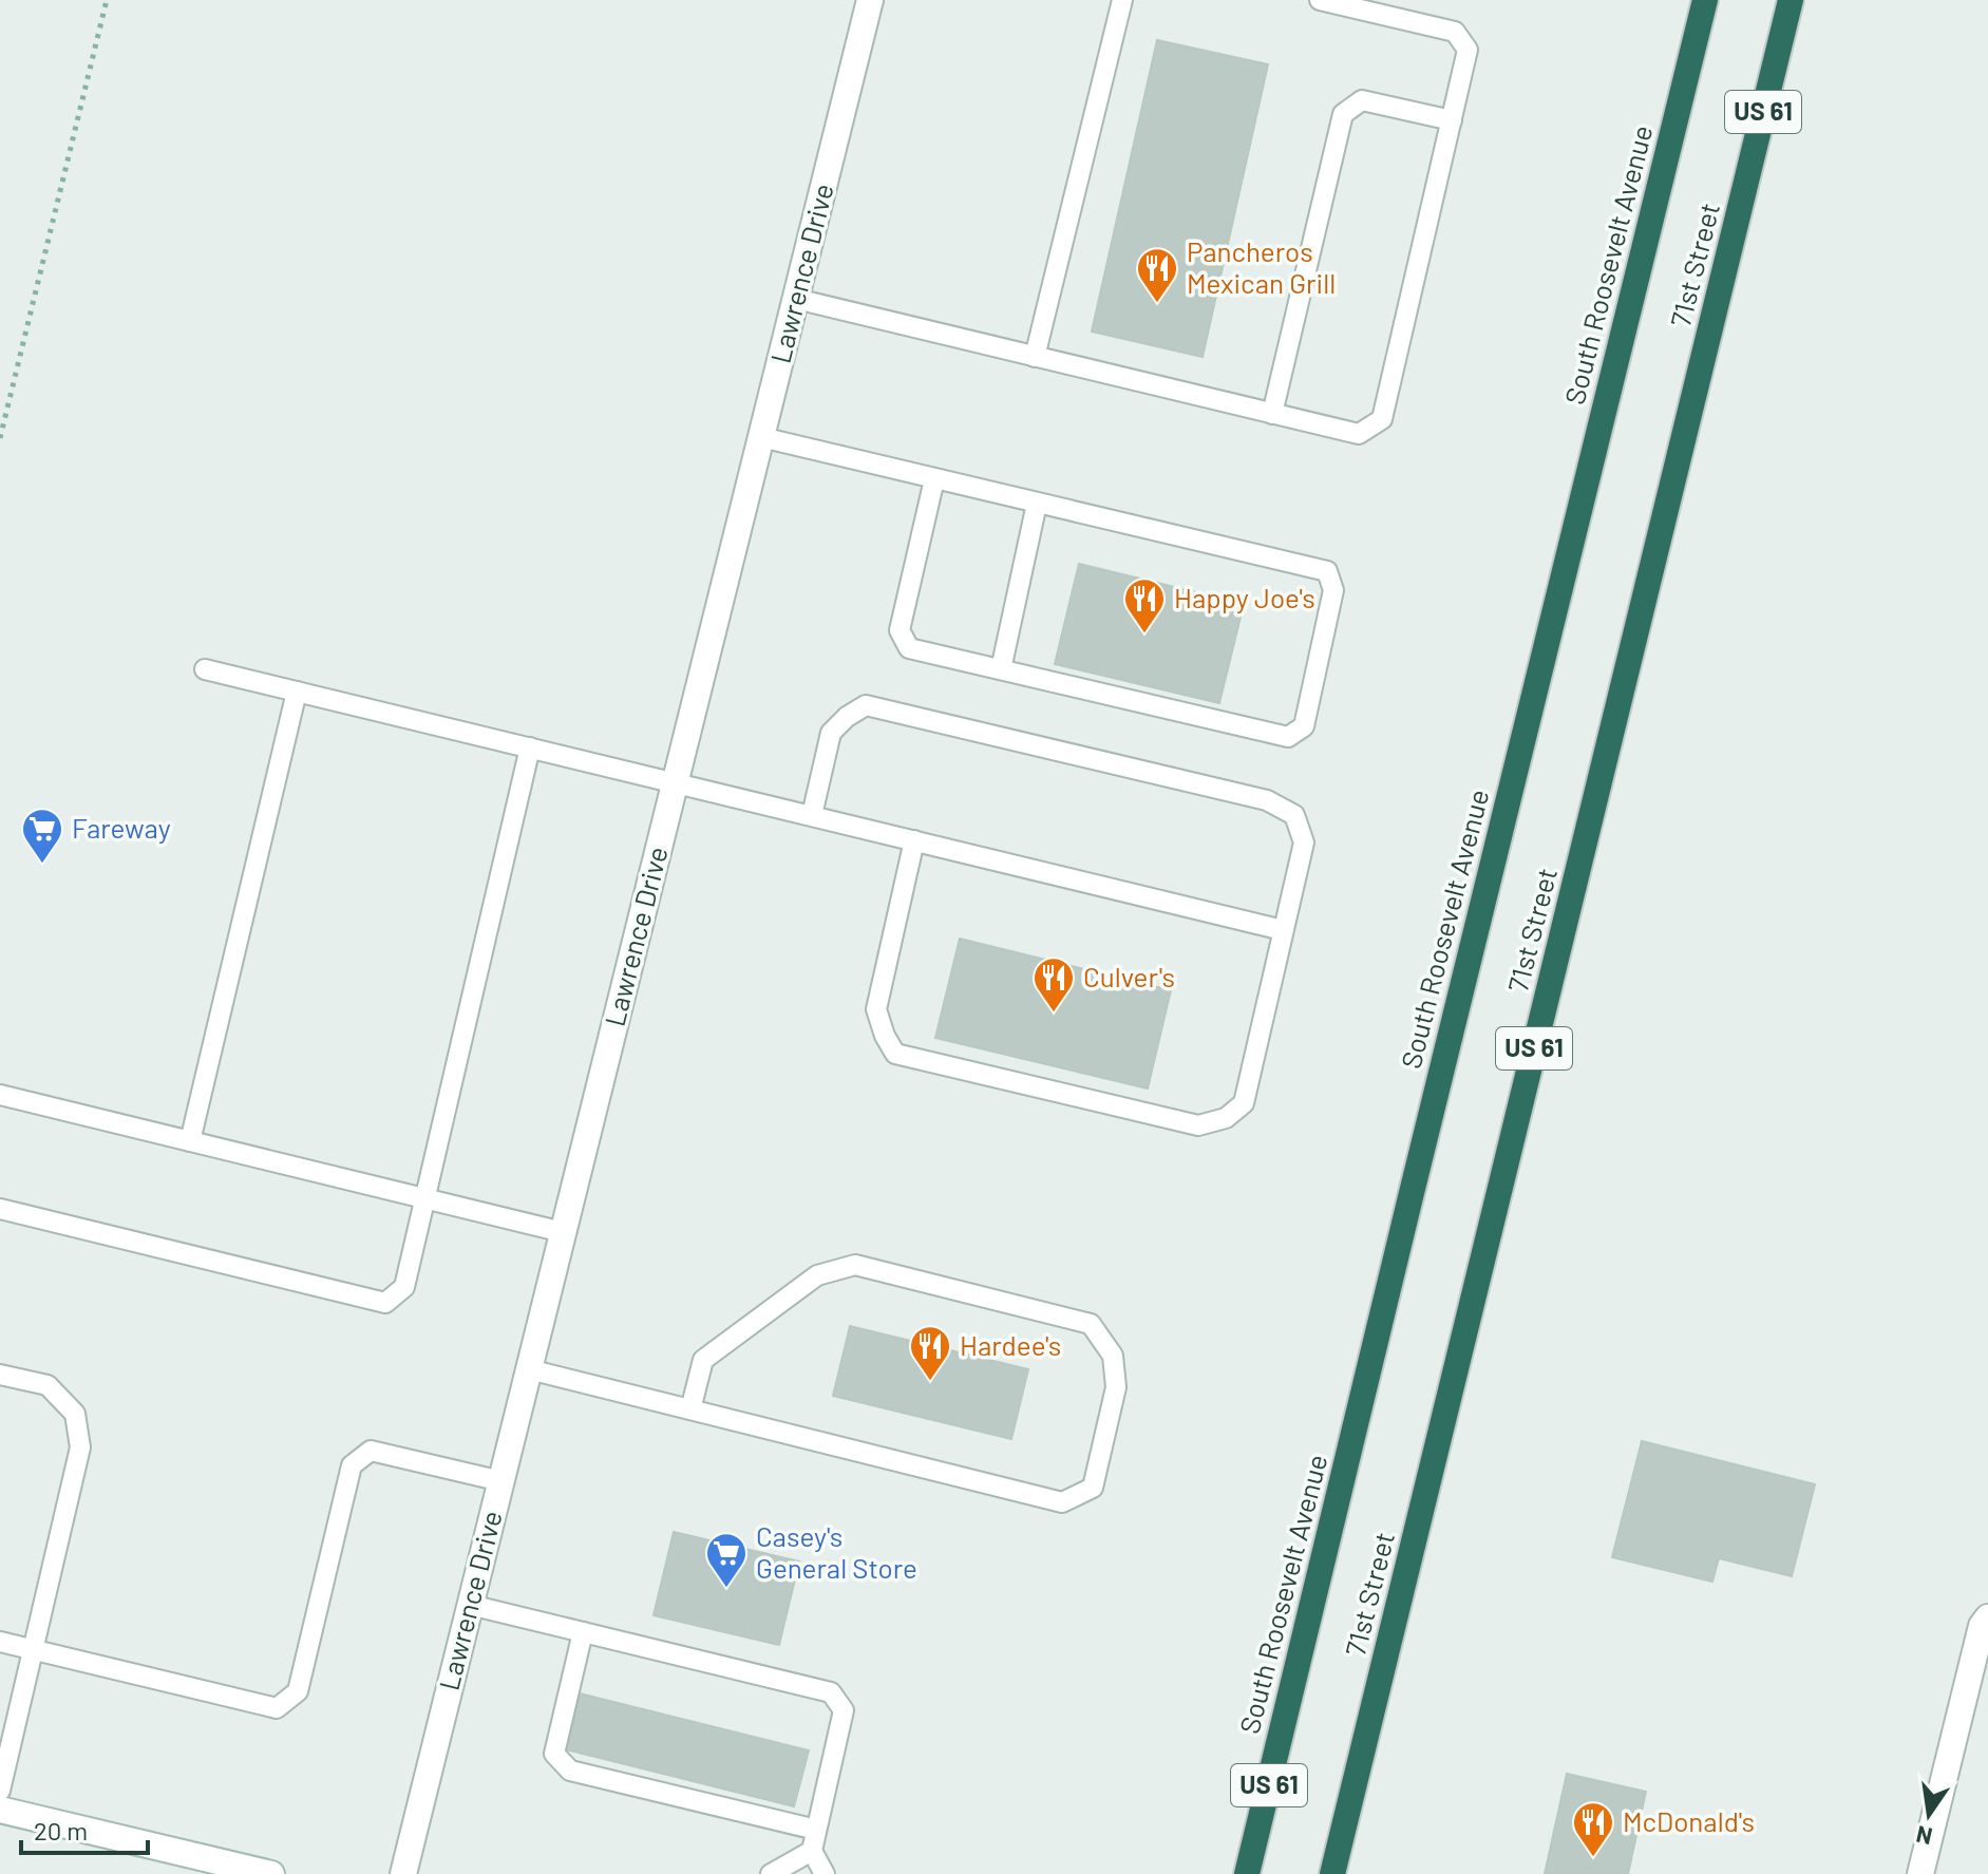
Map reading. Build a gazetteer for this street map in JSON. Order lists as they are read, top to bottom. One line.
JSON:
{"streets":{"highway":["US 61","South Roosevelt Avenue","71st Street"],"street":["Lawrence Drive"]},"places":{"restaurant":["Pancheros Mexican Grill","Happy Joe's","Culver's","Hardee's","McDonald's"],"supermarket":["Fareway","Casey's General Store"]},"scale_bar":"20 m","north":"bottom"}
